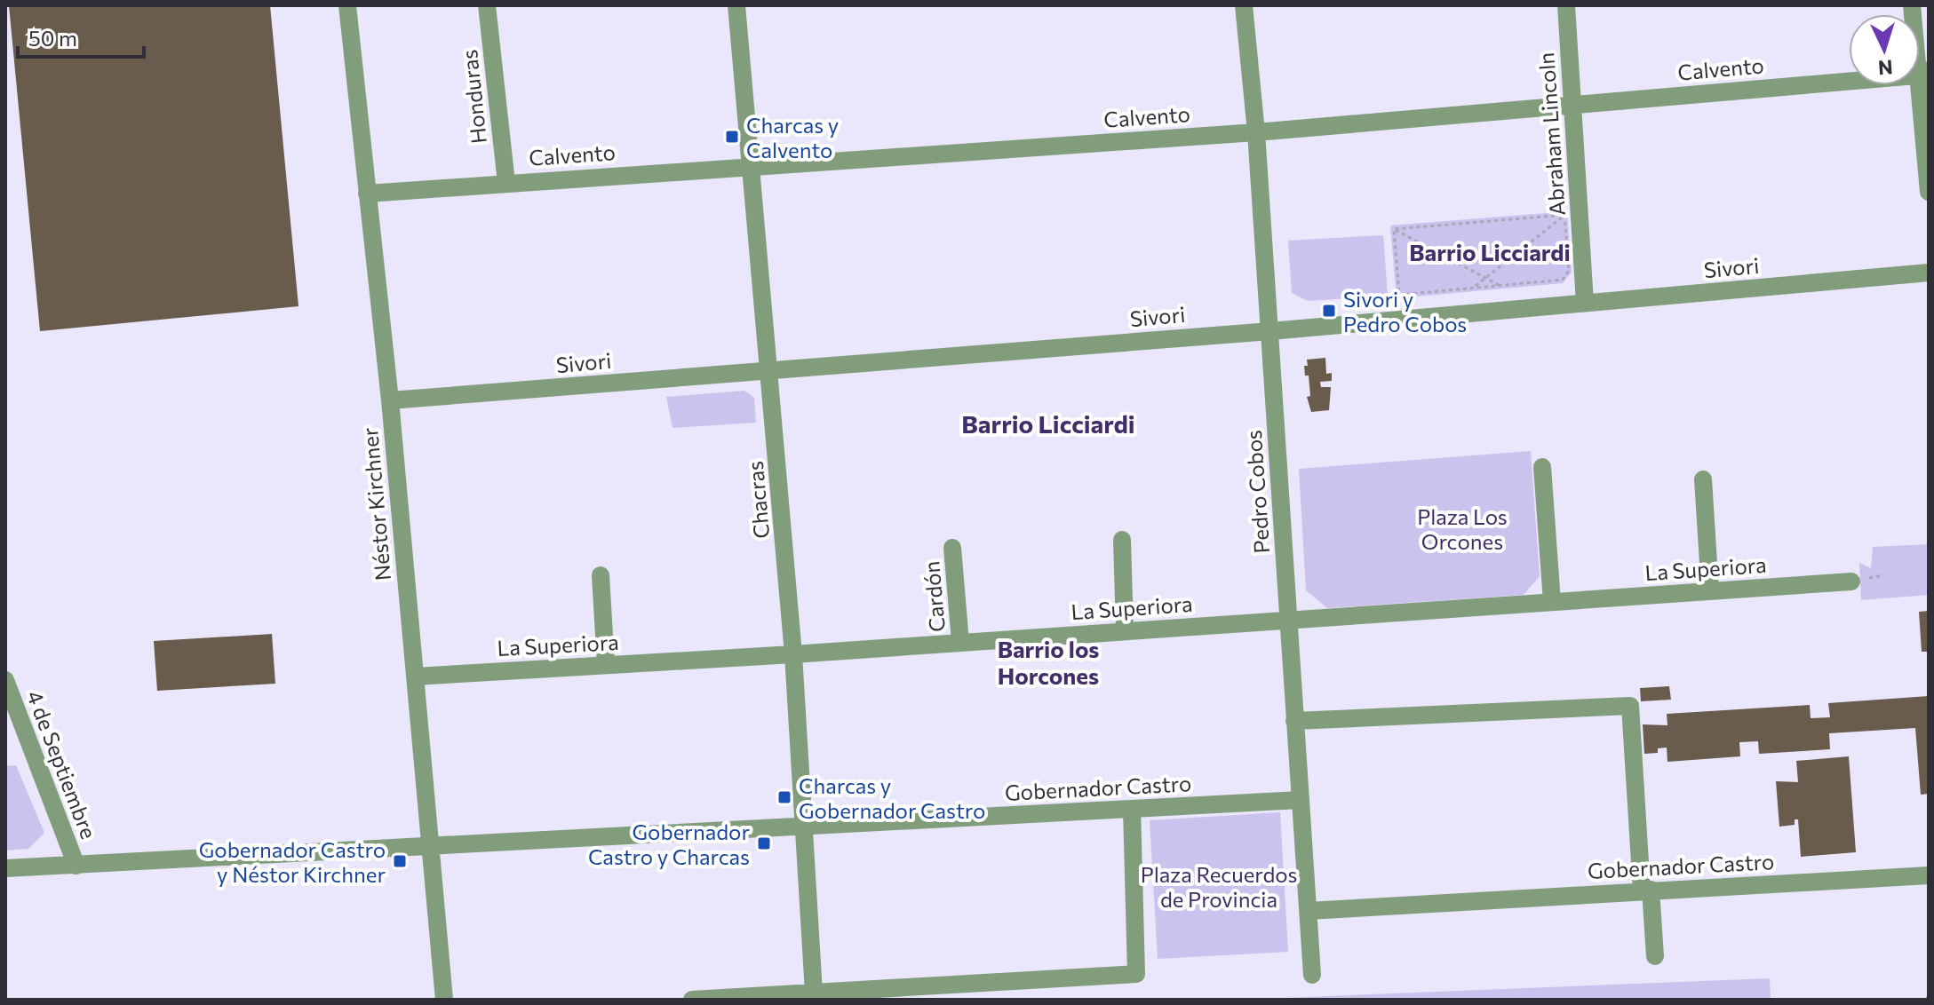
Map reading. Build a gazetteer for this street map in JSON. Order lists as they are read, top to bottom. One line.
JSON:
{"streets":{"street":["Calvento","Honduras","Abraham Lincoln","Sivori","Pedro Cobos","Chacras","Néstor Kirchner","La Superiora","Cardón","4 de Septiembre","Gobernador Castro"]},"crossings":[["Calvento","Honduras"],["Calvento","Abraham Lincoln"],["Calvento","Pedro Cobos"],["Calvento","Chacras"],["Calvento","Néstor Kirchner"],["Abraham Lincoln","Sivori"],["Sivori","Pedro Cobos"],["Sivori","Chacras"],["Sivori","Néstor Kirchner"],["Pedro Cobos","La Superiora"],["Pedro Cobos","Gobernador Castro"],["Chacras","La Superiora"],["Chacras","Gobernador Castro"],["Néstor Kirchner","La Superiora"],["Néstor Kirchner","Gobernador Castro"],["La Superiora","Cardón"],["4 de Septiembre","Gobernador Castro"]],"districts":["Barrio Licciardi","Barrio Licciardi","Barrio los Horcones"],"parks":["Plaza Los Orcones","Plaza Recuerdos de Provincia"],"places":{"transit":["Charcas y Calvento","Sivori y Pedro Cobos","Charcas y Gobernador Castro","Gobernador Castro y Charcas","Gobernador Castro y Néstor Kirchner"]},"scale_bar":"50 m","north":"bottom"}
